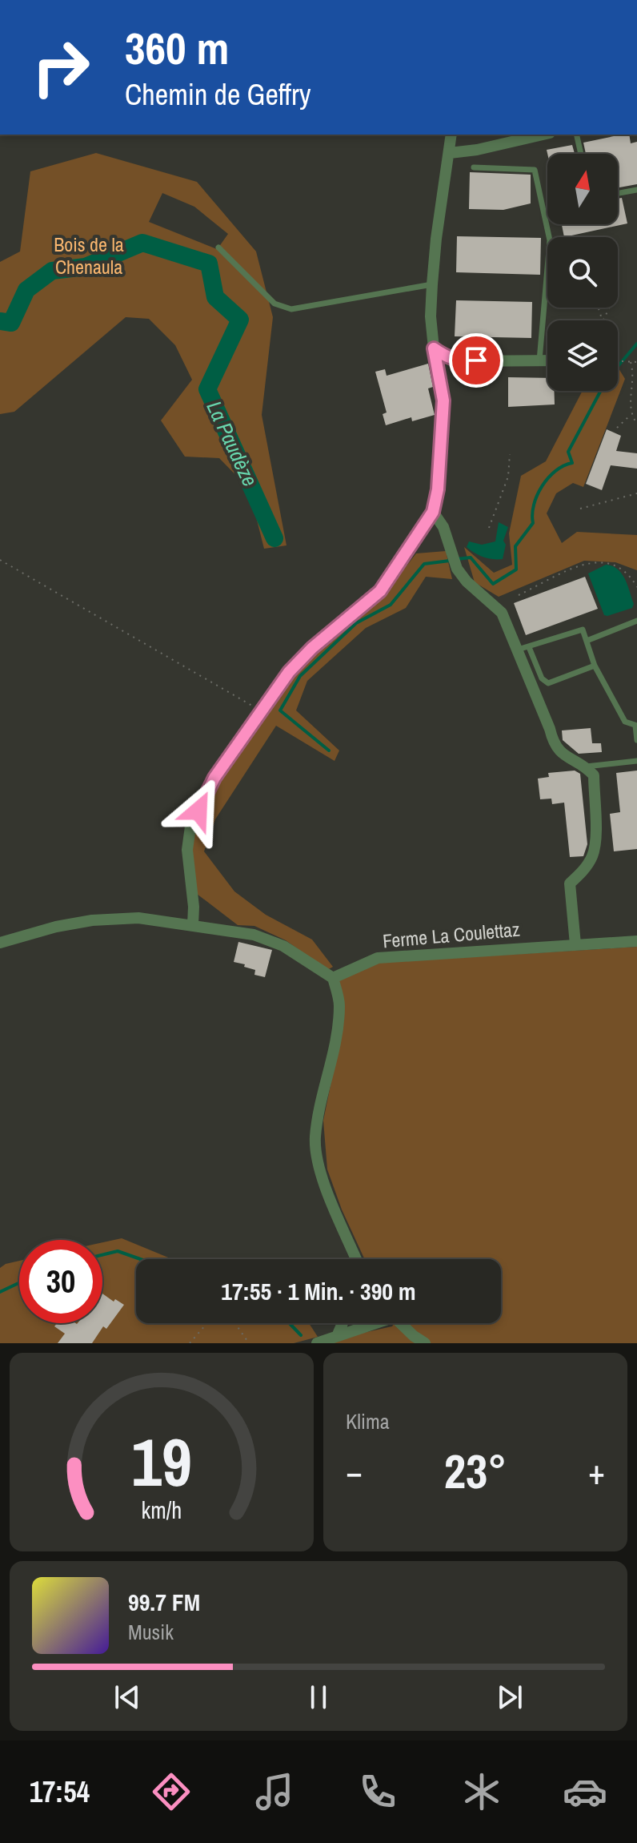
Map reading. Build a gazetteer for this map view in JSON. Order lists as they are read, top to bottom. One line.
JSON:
{"streets":{"street":["Ferme La Coulettaz"]},"water":["La Paudèze"],"parks":["Bois de la Chenaula"],"north":"top","page":{"turn":["360 m","Chemin de Geffry"],"limit":"30","trip":"17:55 · 1 Min. · 390 m","tile":"Klima","heat":["−","23°","+"],"song":["99.7 FM","Musik"],"tabs":"17:54","gauge":["19","km/h"]}}
